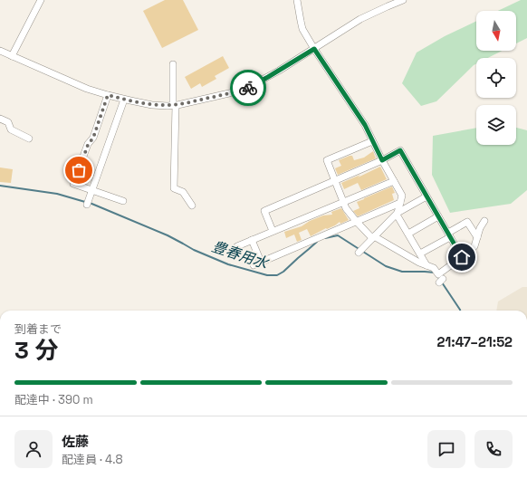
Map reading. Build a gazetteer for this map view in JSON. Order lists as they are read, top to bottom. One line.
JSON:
{"water":["豊春用水"],"north":"bottom","page":{"heading":["3 分","到着まで","21:47–21:52"],"panel":["佐藤","配達員 · 4.8"],"bar":"配達中 · 390 m"}}
